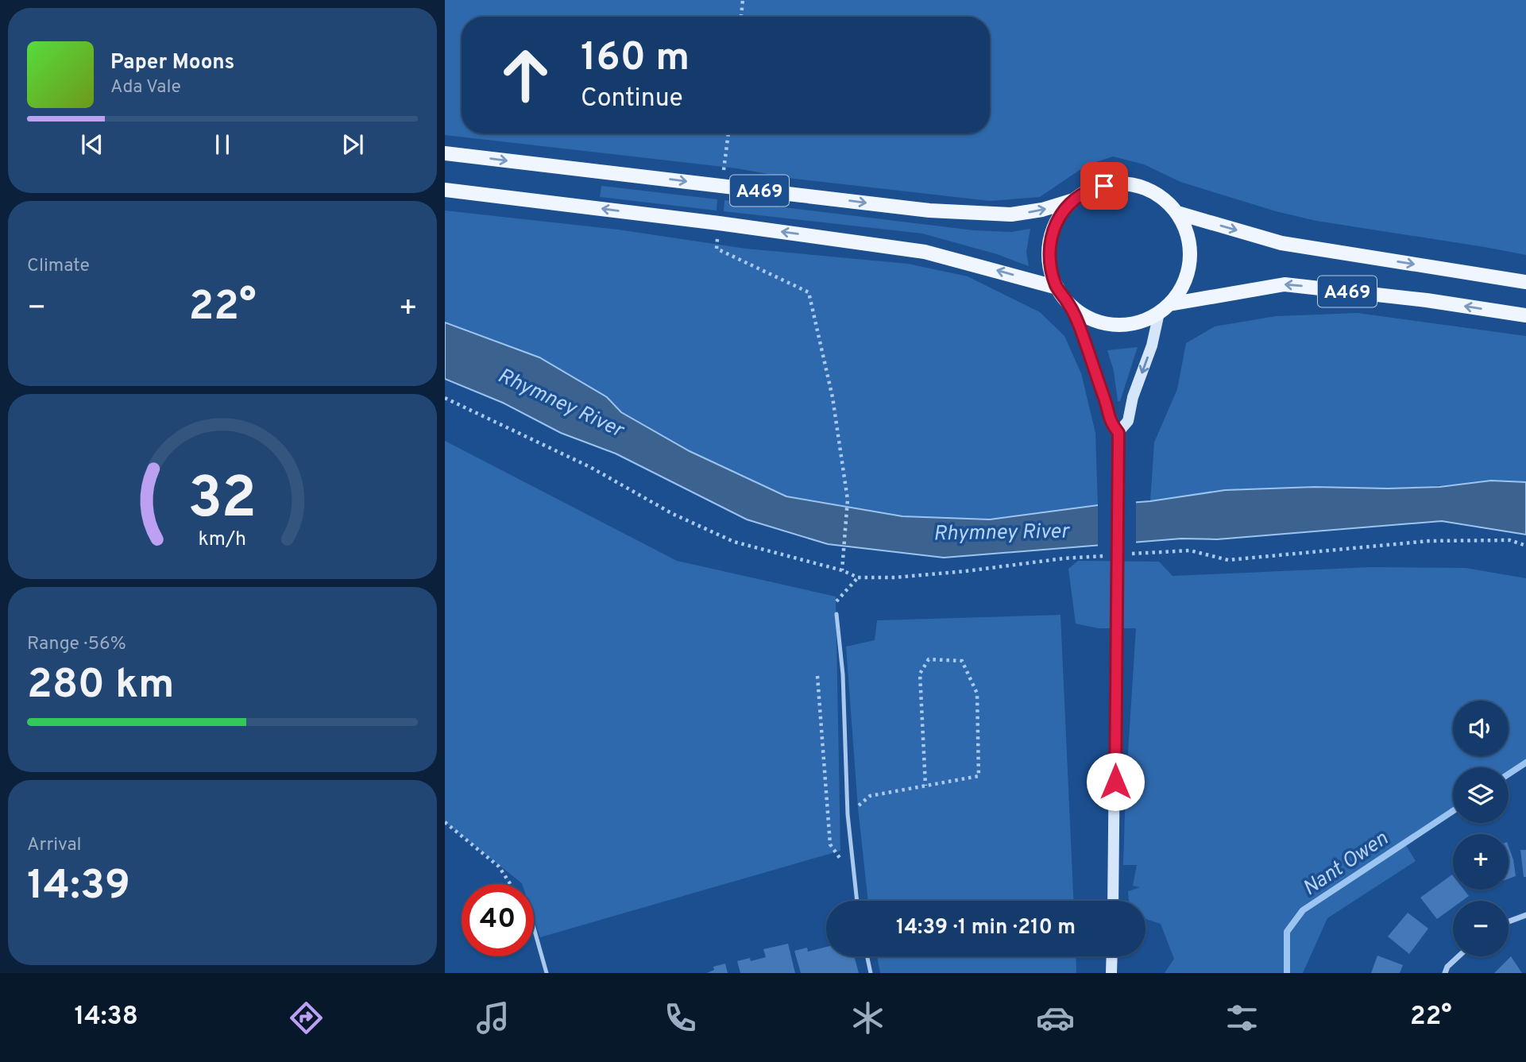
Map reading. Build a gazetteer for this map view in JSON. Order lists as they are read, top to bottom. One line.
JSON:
{"streets":{"main road":["A469"]},"water":["Rhymney River","Nant Owen"],"page":{"turn":["160 m","Continue"],"song":["Paper Moons","Ada Vale"],"tile":["Climate",["Range · 56%","280 km"],["Arrival","14:39"]],"heat":["−","22°","+"],"map_buttons":["+","−"],"limit":"40","trip":"14:39 · 1 min · 210 m","tabs":["14:38","22°"],"gauge":["32","km/h"]}}
